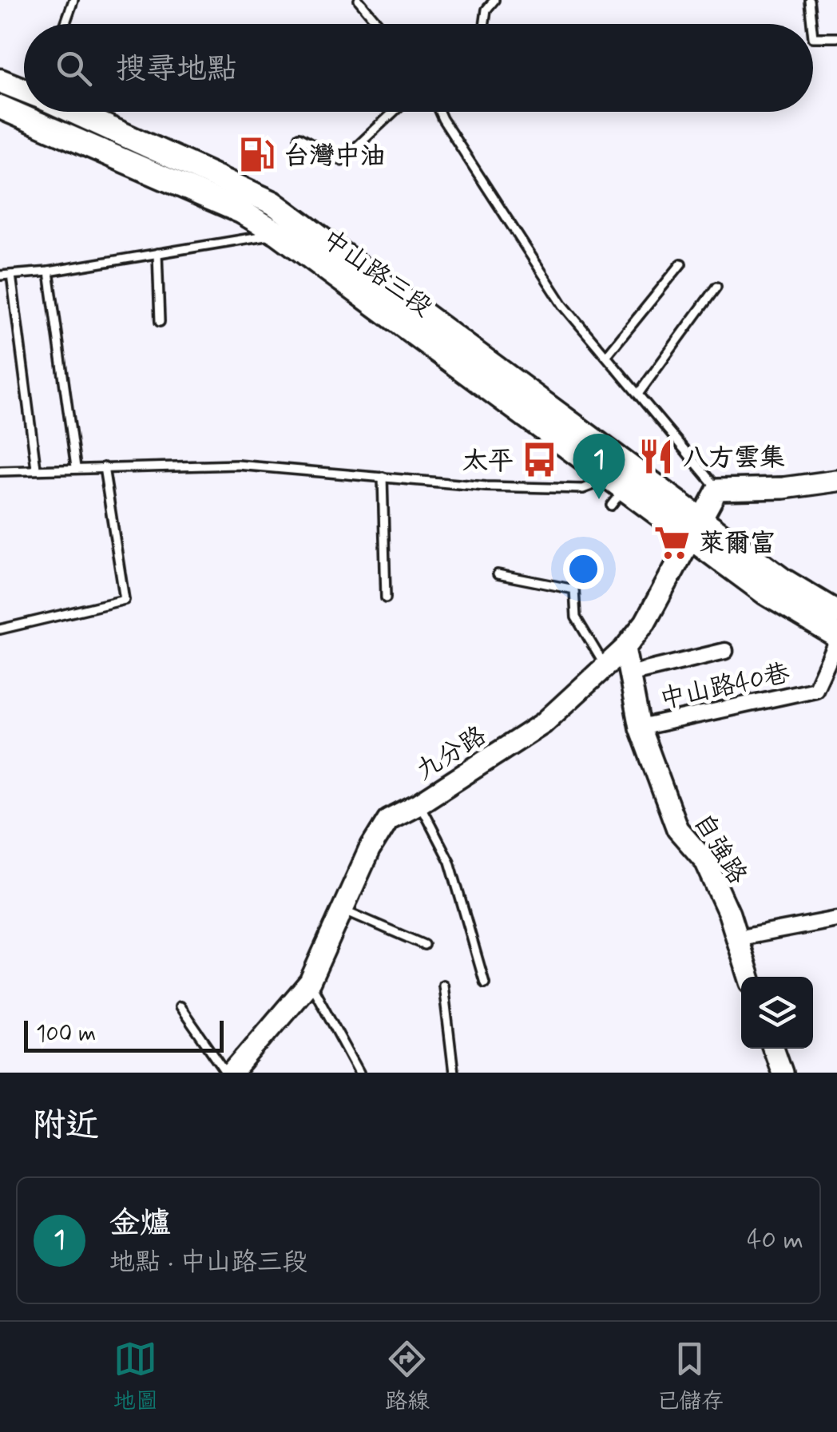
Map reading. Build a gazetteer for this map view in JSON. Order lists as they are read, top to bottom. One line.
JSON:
{"streets":{"main road":["中山路三段"],"street":["中山路40巷","九分路","自強路"]},"crossings":[["中山路三段","九分路"],["中山路40巷","自強路"],["九分路","自強路"]],"places":{"fuel station":["台灣中油"],"restaurant":["八方雲集"],"bus stop":["太平"],"supermarket":["萊爾富"]},"scale_bar":"100 m","page":{"search":"搜尋地點","pins":"1","scale":"100 m","heading":"附近","list":[{"mark":"1","name":"金爐","note":"地點 · 中山路三段","value":"40 m"}],"nav":["地圖","路線","已儲存"]}}
